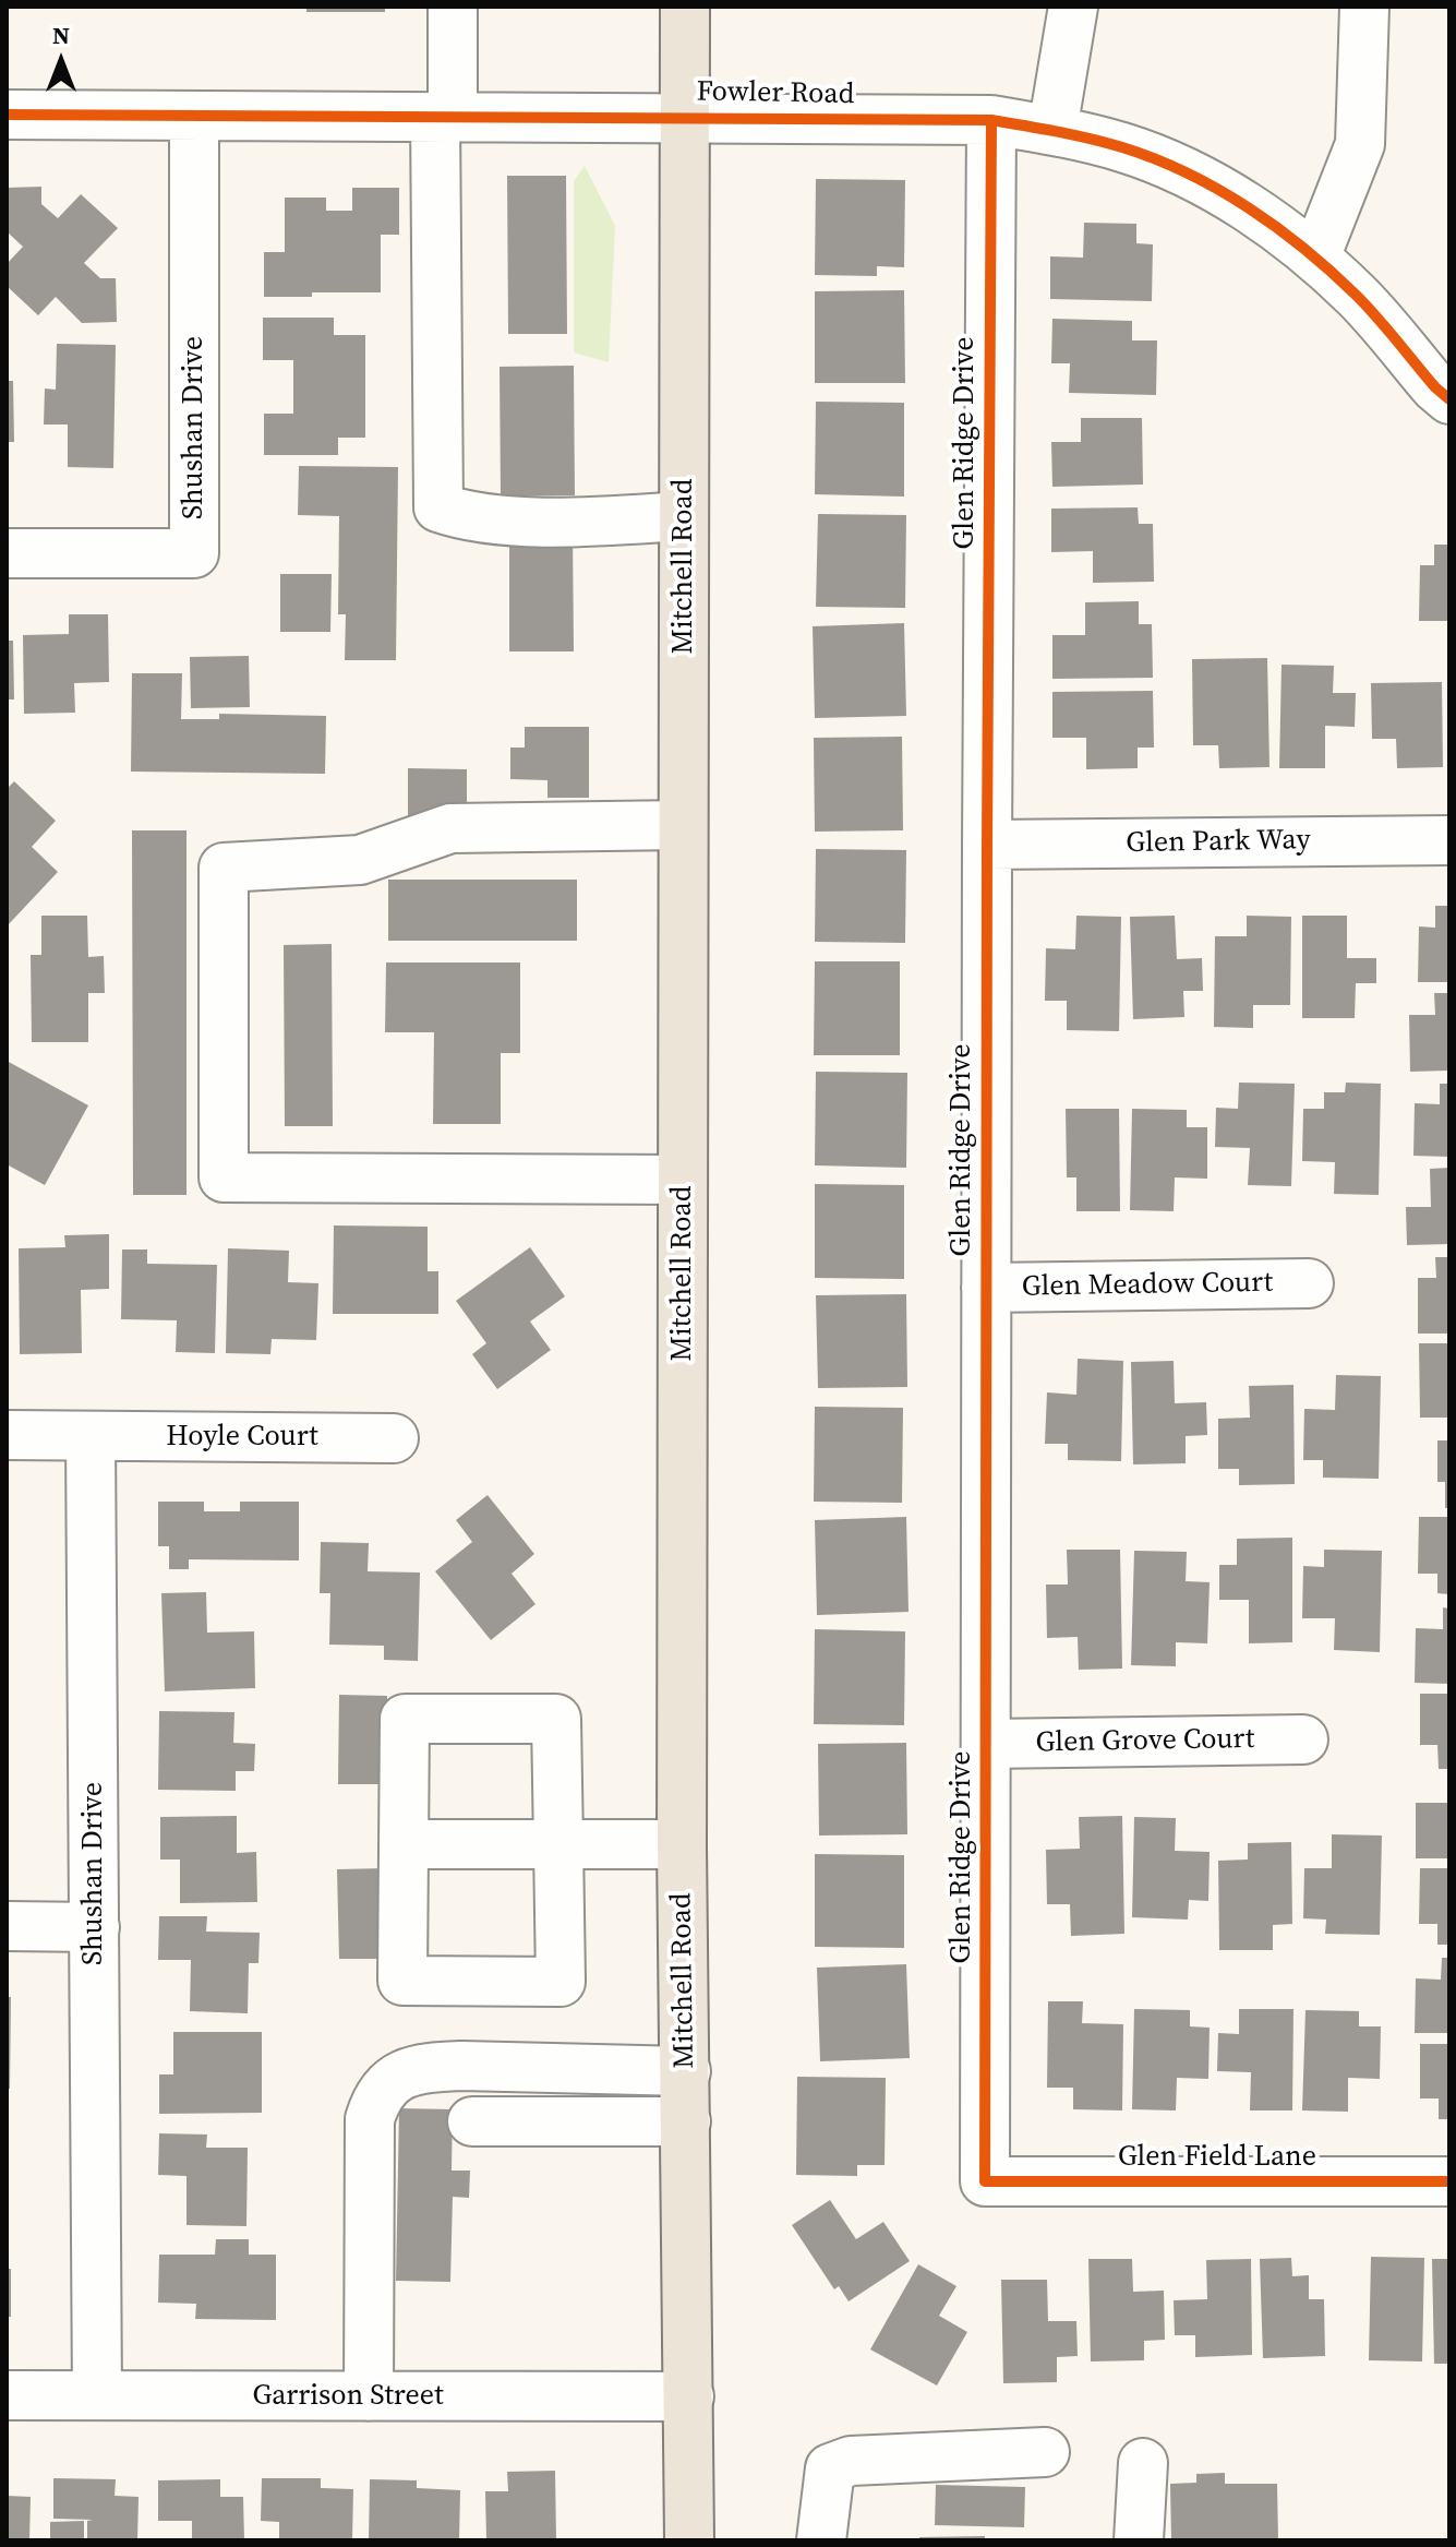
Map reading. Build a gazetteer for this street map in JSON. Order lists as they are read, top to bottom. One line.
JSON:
{"streets":{"main road":["Mitchell Road"],"street":["Fowler Road","Shushan Drive","Glen Ridge Drive","Glen Park Way","Glen Meadow Court","Hoyle Court","Glen Grove Court","Glen Field Lane","Garrison Street"]},"crossings":[["Fowler Road","Shushan Drive"],["Fowler Road","Glen Ridge Drive"],["Fowler Road","Mitchell Road"],["Shushan Drive","Hoyle Court"],["Shushan Drive","Garrison Street"],["Glen Ridge Drive","Glen Park Way"],["Glen Ridge Drive","Glen Meadow Court"],["Glen Ridge Drive","Glen Grove Court"],["Glen Ridge Drive","Glen Field Lane"],["Mitchell Road","Garrison Street"]],"north":"top"}
